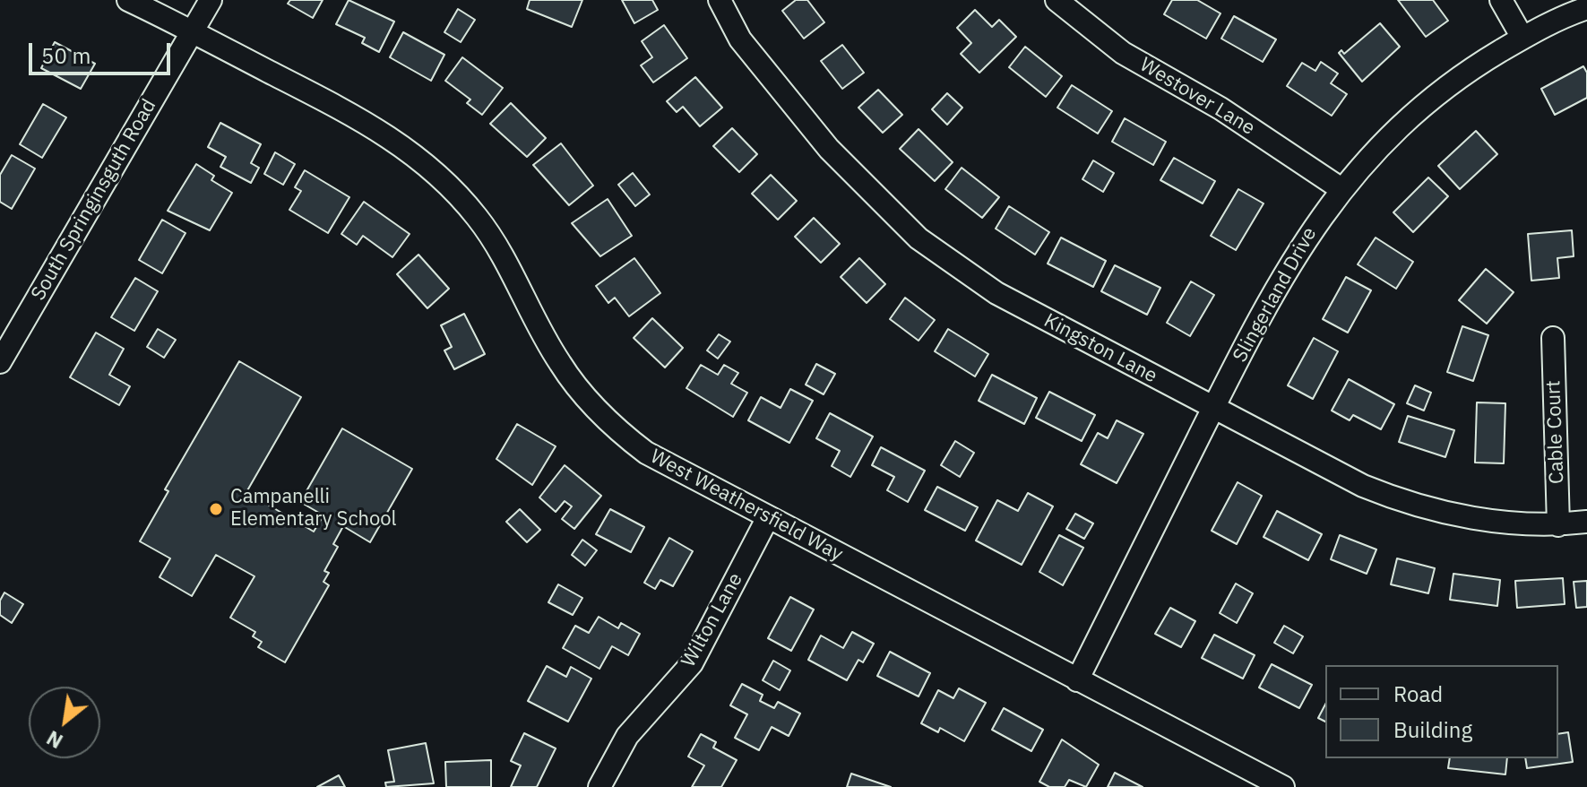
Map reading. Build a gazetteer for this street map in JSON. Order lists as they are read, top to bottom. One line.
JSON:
{"streets":{"street":["Westover Lane","South Springinsguth Road","Slingerland Drive","Kingston Lane","Cable Court","West Weathersfield Way","Wilton Lane"]},"crossings":[["Westover Lane","Slingerland Drive"],["South Springinsguth Road","West Weathersfield Way"],["Slingerland Drive","Kingston Lane"],["Slingerland Drive","West Weathersfield Way"],["Kingston Lane","Cable Court"],["West Weathersfield Way","Wilton Lane"]],"places":["Campanelli Elementary School"],"legend":["Road","Building"],"scale_bar":"50 m","north":"bottom left"}
